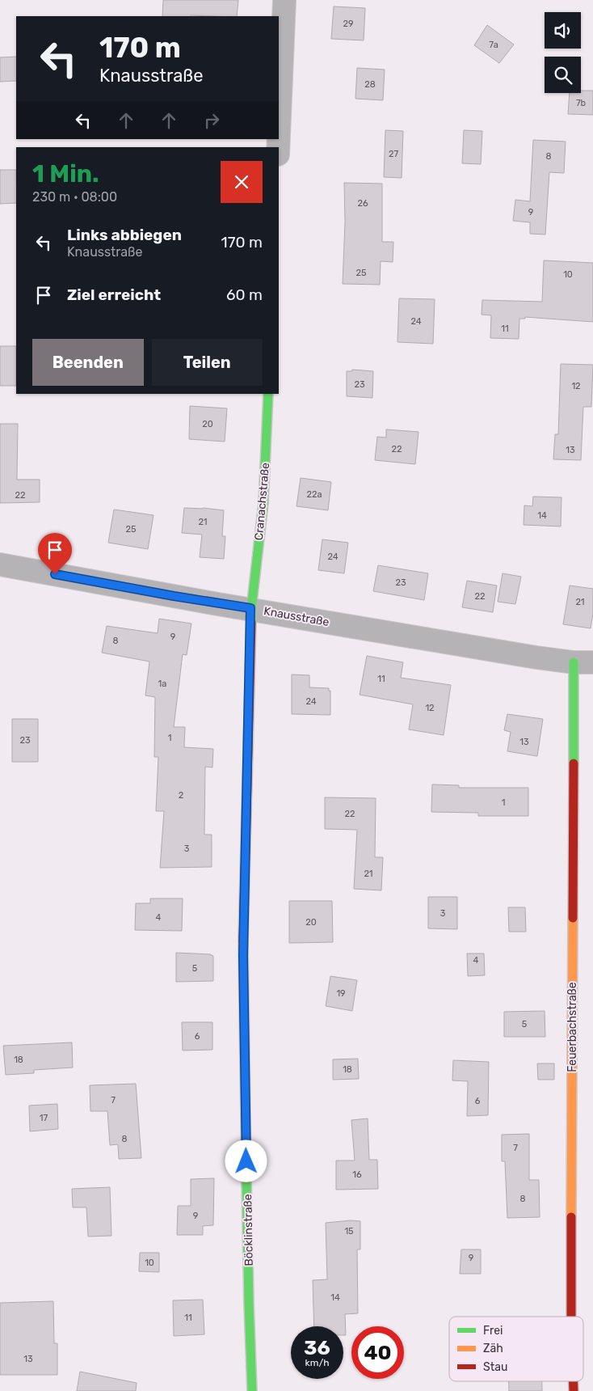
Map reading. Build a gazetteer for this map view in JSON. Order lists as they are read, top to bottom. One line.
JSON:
{"streets":{"street":["Cranachstraße","Knausstraße","Feuerbachstraße","Böcklinstraße"]},"crossings":[["Cranachstraße","Knausstraße"],["Cranachstraße","Böcklinstraße"],["Knausstraße","Feuerbachstraße"],["Knausstraße","Böcklinstraße"]],"house_numbers":["29","7a","28","7b","27","8","26","9","25","10","24","11","23","12","20","22","13","22a","22","14","21","25","24","23","22","21","9","8","11","1a","24","12","1","23","13","2","1","22","3","21","3","4","20","4","5","19","5","6","18","18","7","6","17","8","7","16","8","9","15","9","10","14","11","13"],"legend":["Frei","Zäh","Stau"],"page":{"turn":["170 m","Knausstraße"],"heading":["1 Min.","230 m · 08:00"],"list":[{"name":"Links abbiegen","note":"Knausstraße","value":"170 m"},{"name":"Ziel erreicht","value":"60 m"}],"buttons":["Beenden","Teilen"],"speed":"36 km/h","limit":"40"}}
